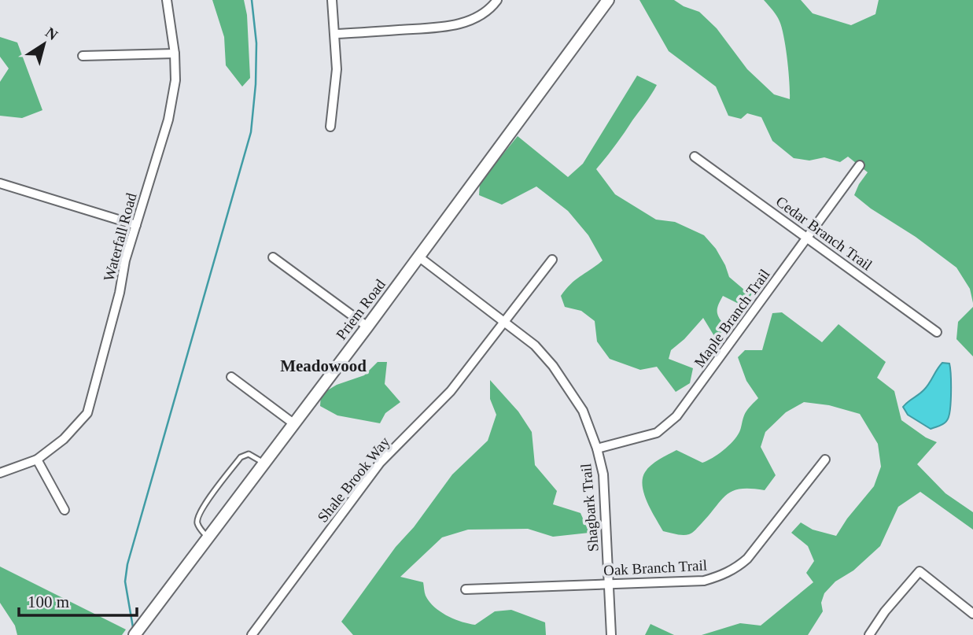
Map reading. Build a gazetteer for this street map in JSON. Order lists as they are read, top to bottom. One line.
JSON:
{"streets":{"street":["Cedar Branch Trail","Waterfall Road","Priem Road","Maple Branch Trail","Shale Brook Way","Shagbark Trail","Oak Branch Trail"]},"crossings":[["Cedar Branch Trail","Maple Branch Trail"],["Priem Road","Shagbark Trail"],["Maple Branch Trail","Shagbark Trail"],["Shale Brook Way","Shagbark Trail"],["Shagbark Trail","Oak Branch Trail"]],"districts":["Meadowood"],"scale_bar":"100 m","north":"top right"}
